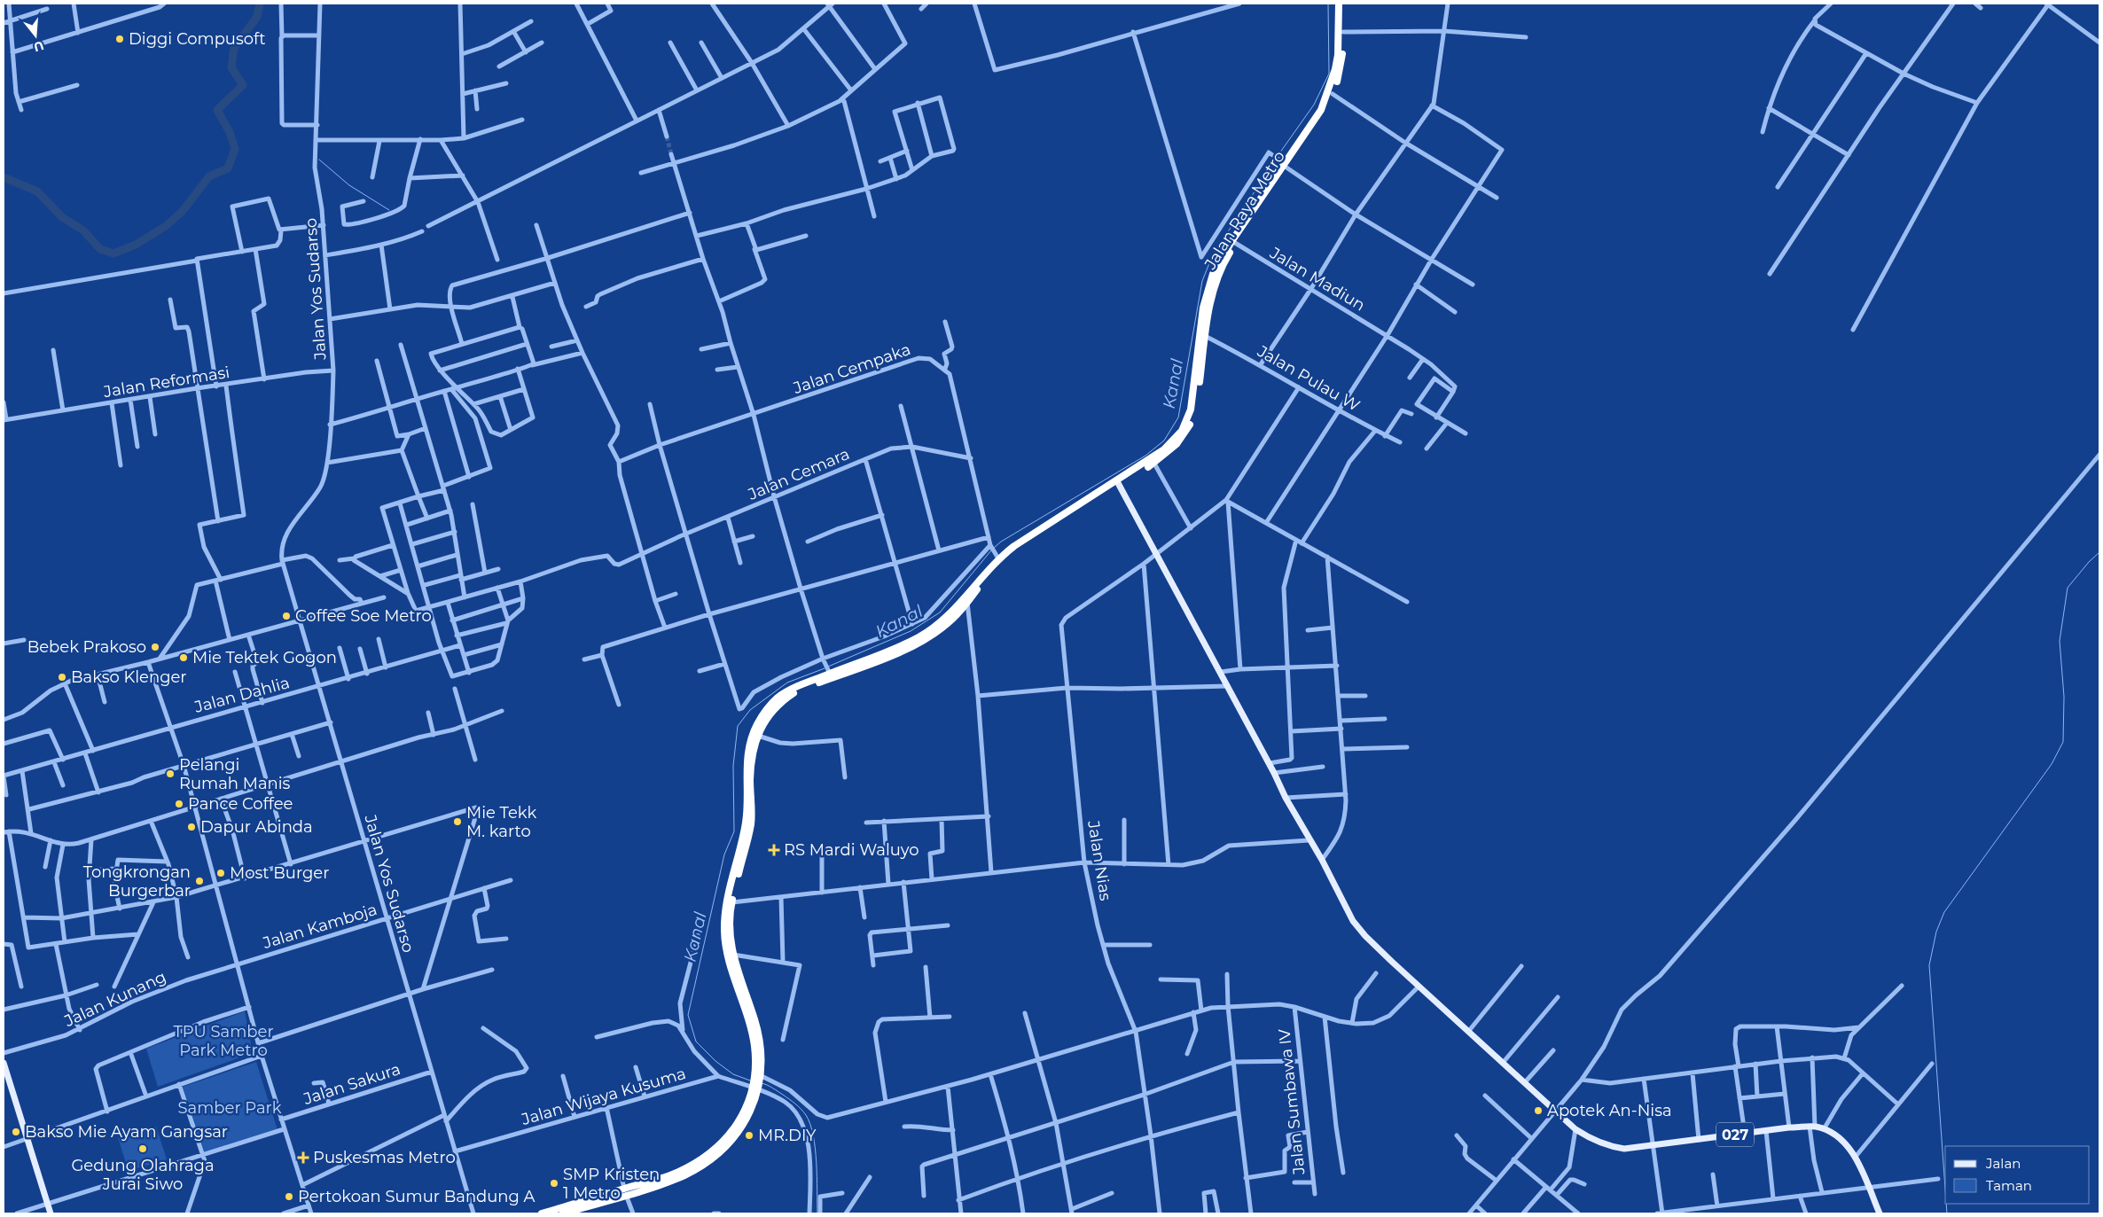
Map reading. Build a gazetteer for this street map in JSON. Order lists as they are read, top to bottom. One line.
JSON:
{"streets":{"highway":["Jalan Raya Metro"],"main road":["027"],"street":["Jalan Madiun","Jalan Yos Sudarso","Jalan Cempaka","Jalan Pulau W","Jalan Reformasi","Jalan Cemara","Jalan Dahlia","Jalan Nias","Jalan Kamboja","Jalan Kunang","Jalan Sakura","Jalan Wijaya Kusuma","Jalan Sumbawa IV"]},"crossings":[["Jalan Raya Metro","Jalan Madiun"],["Jalan Raya Metro","Jalan Pulau W"],["Jalan Yos Sudarso","Jalan Reformasi"],["Jalan Yos Sudarso","Jalan Dahlia"],["Jalan Yos Sudarso","Jalan Kamboja"],["Jalan Yos Sudarso","Jalan Sakura"],["Jalan Yos Sudarso","Jalan Wijaya Kusuma"],["Jalan Kamboja","Jalan Kunang"]],"water":["Kanal"],"parks":["TPU Samber Park Metro","Samber Park"],"places":{"other":["Diggi Compusoft","Coffee Soe Metro","Bebek Prakoso","Mie Tektek Gogon","Bakso Klenger","Pelangi Rumah Manis","Pance Coffee","Mie Tekk M. karto","Dapur Abinda","Most Burger","Tongkrongan Burgerbar","Apotek An-Nisa","Bakso Mie Ayam Gangsar","MR.DIY","Gedung Olahraga Jurai Siwo","SMP Kristen 1 Metro","Pertokoan Sumur Bandung A"],"health":["RS Mardi Waluyo","Puskesmas Metro"]},"legend":["Jalan","Taman"],"north":"bottom"}
